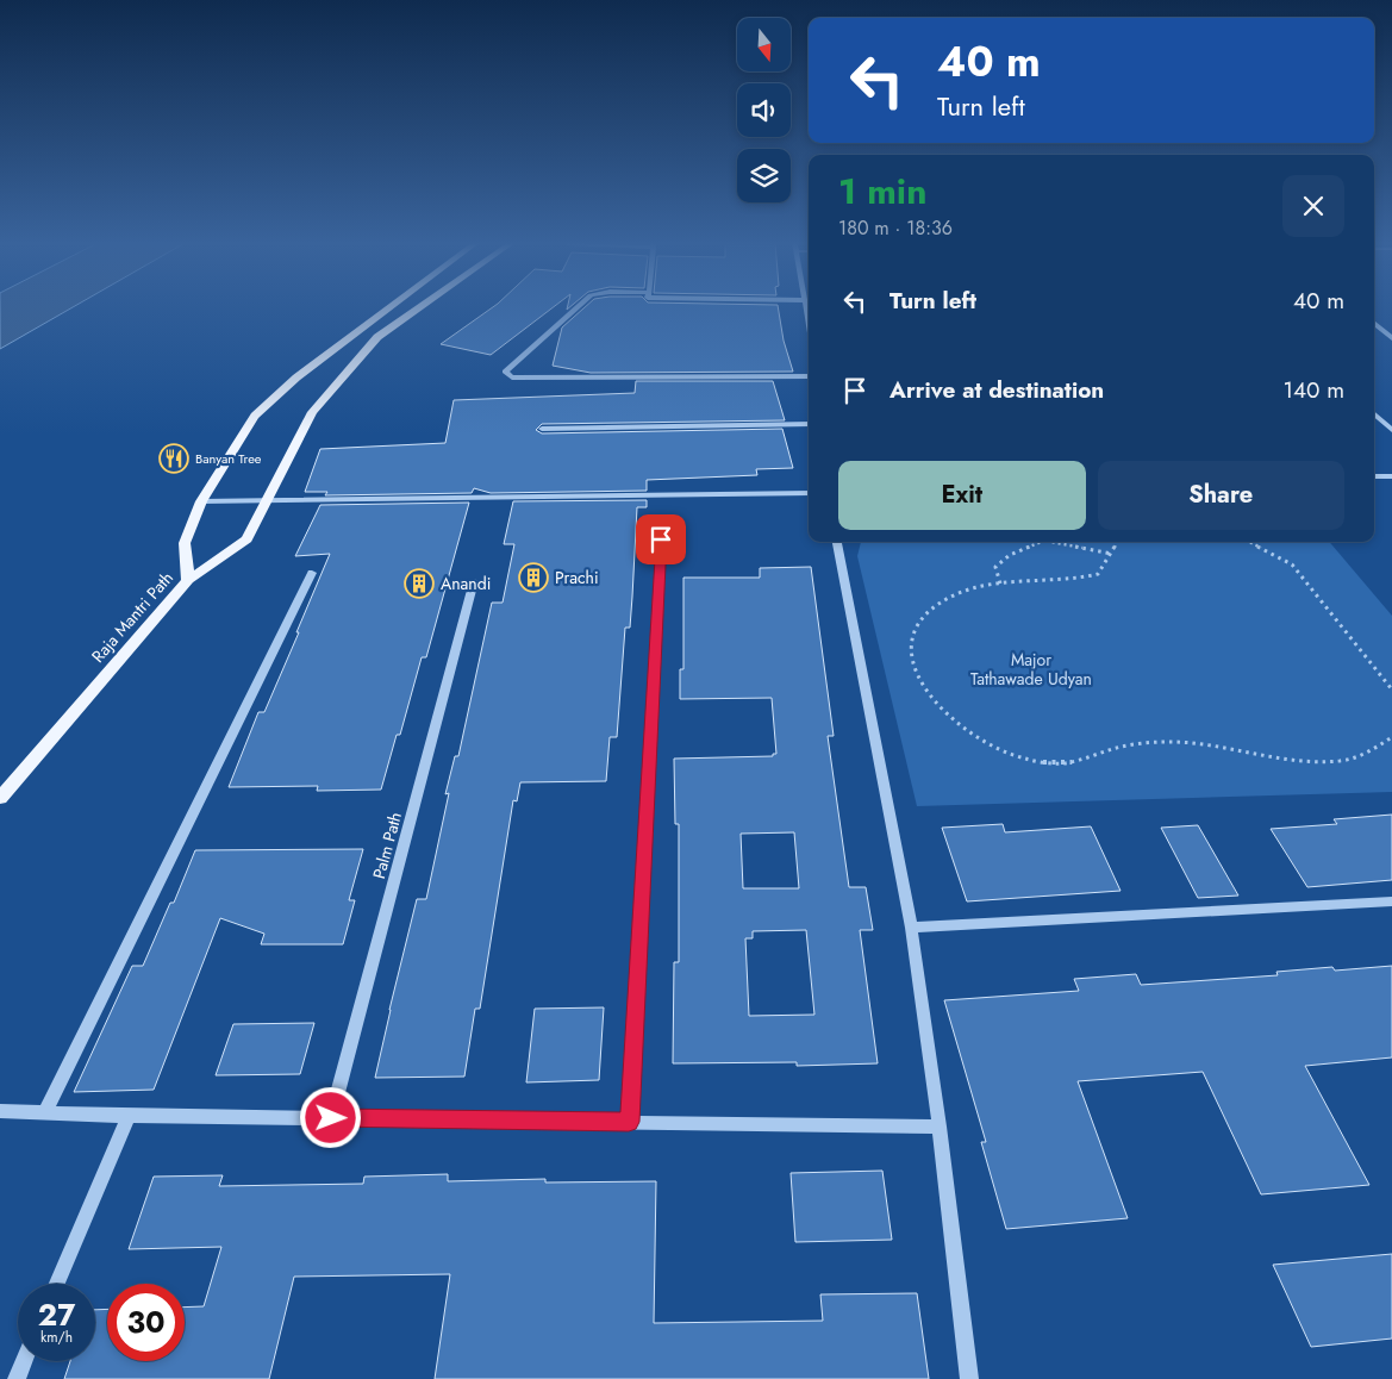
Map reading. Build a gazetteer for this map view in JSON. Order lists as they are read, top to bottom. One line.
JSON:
{"streets":{"main road":["Raja Mantri Path"],"street":["Palm Path"]},"parks":["Major Tathawade Udyan"],"places":{"restaurant":["Banyan Tree"],"building":["Prachi","Anandi"]},"north":"bottom","page":{"turn":["40 m","Turn left"],"heading":["1 min","180 m · 18:36"],"list":[{"name":"Turn left","value":"40 m"},{"name":"Arrive at destination","value":"140 m"}],"buttons":["Exit","Share"],"speed":"27 km/h","limit":"30"}}
